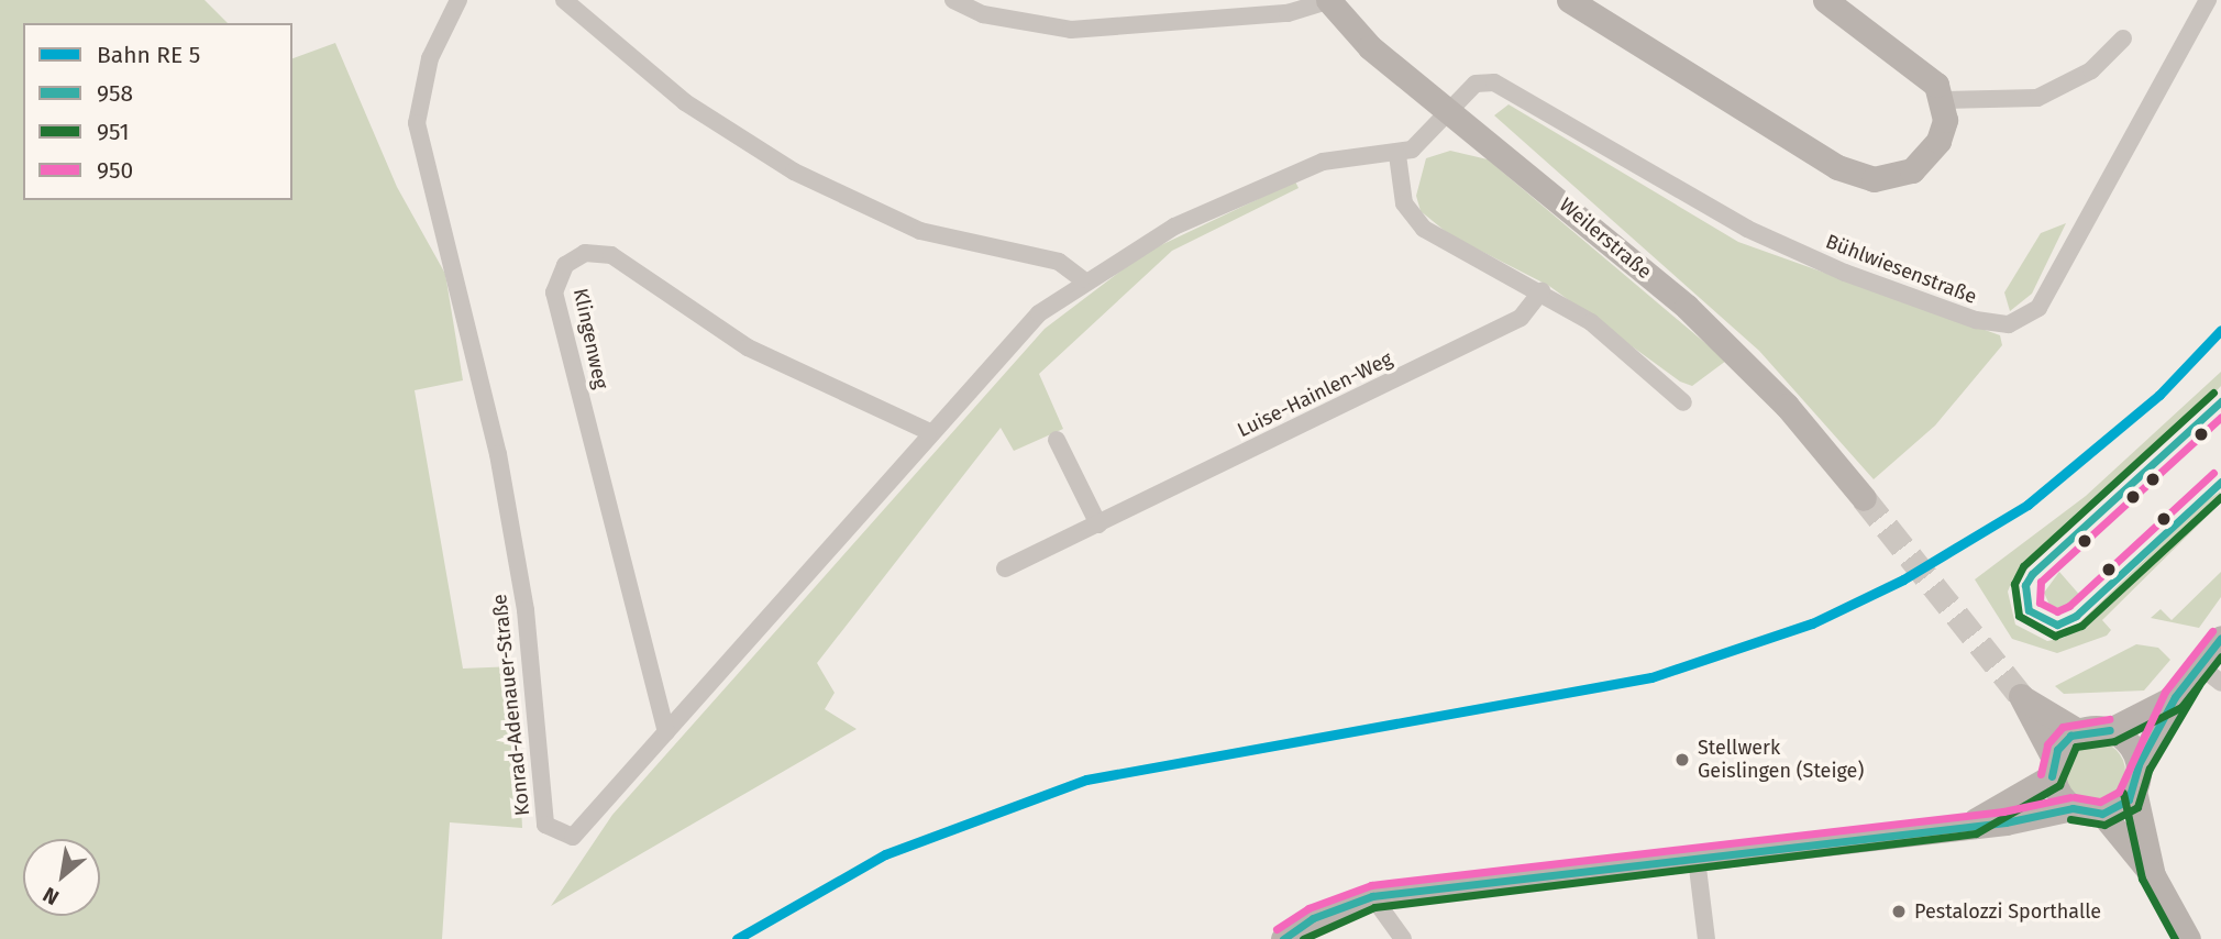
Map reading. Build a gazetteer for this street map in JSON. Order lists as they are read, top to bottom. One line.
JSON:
{"streets":{"street":["Weilerstraße","Bühlwiesenstraße","Klingenweg","Luise-Hainlen-Weg","Konrad-Adenauer-Straße"]},"crossings":[["Weilerstraße","Bühlwiesenstraße"],["Weilerstraße","Konrad-Adenauer-Straße"],["Bühlwiesenstraße","Konrad-Adenauer-Straße"],["Klingenweg","Konrad-Adenauer-Straße"]],"places":["Stellwerk Geislingen (Steige)","Pestalozzi Sporthalle"],"lines":["transit line 951","transit line 958","transit line 950"],"legend":["Bahn RE 5","958","951","950"],"north":"bottom left"}
